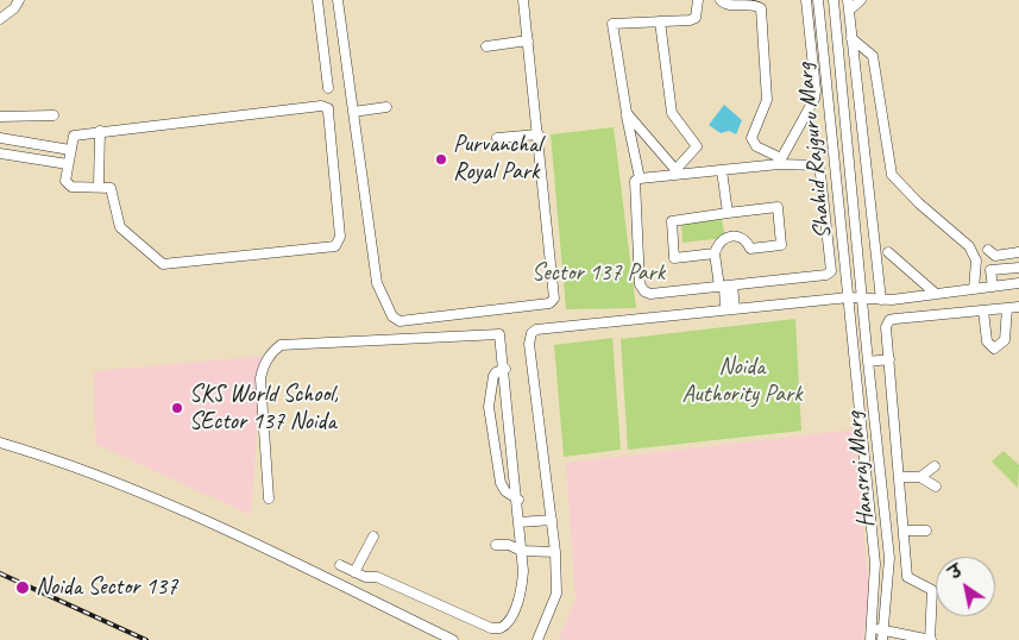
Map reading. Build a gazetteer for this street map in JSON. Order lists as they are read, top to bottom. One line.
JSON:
{"streets":{"street":["Shahid Rajguru Marg","Hansraj Marg"]},"crossings":[["Shahid Rajguru Marg","Hansraj Marg"]],"parks":["Sector 137 Park","Noida Authority Park"],"places":["Purvanchal Royal Park","SKS World School, SEctor 137 Noida","Noida Sector 137"],"north":"top left"}
